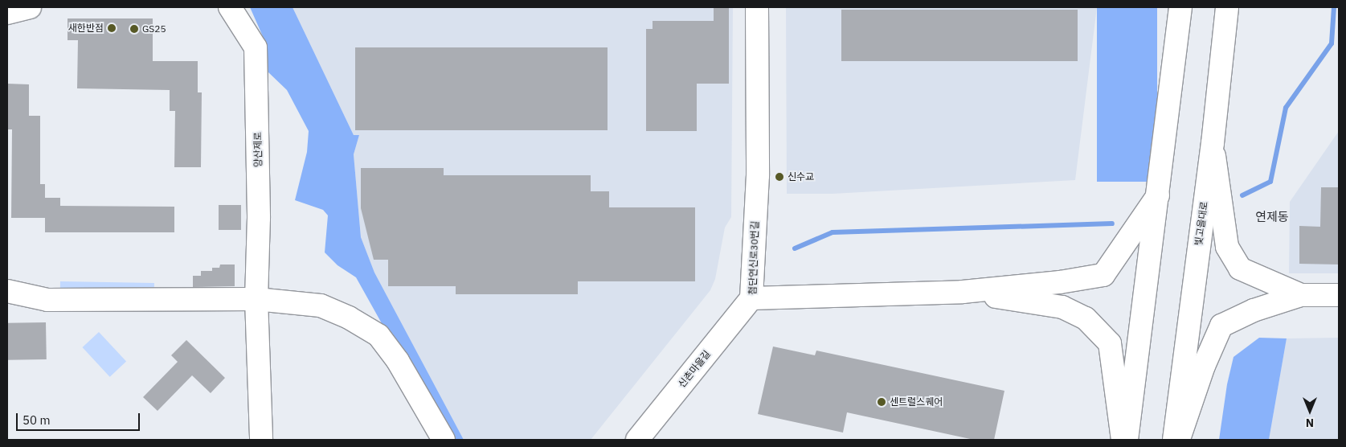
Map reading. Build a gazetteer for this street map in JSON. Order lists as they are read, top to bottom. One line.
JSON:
{"streets":{"street":["양산제로","빛고을대로","첨단연신로30번길","신촌마을길"]},"crossings":[["첨단연신로30번길","신촌마을길"]],"districts":["연제동"],"places":["새한반점","GS25","신수교","센트럴스퀘어"],"scale_bar":"50 m","north":"bottom"}
